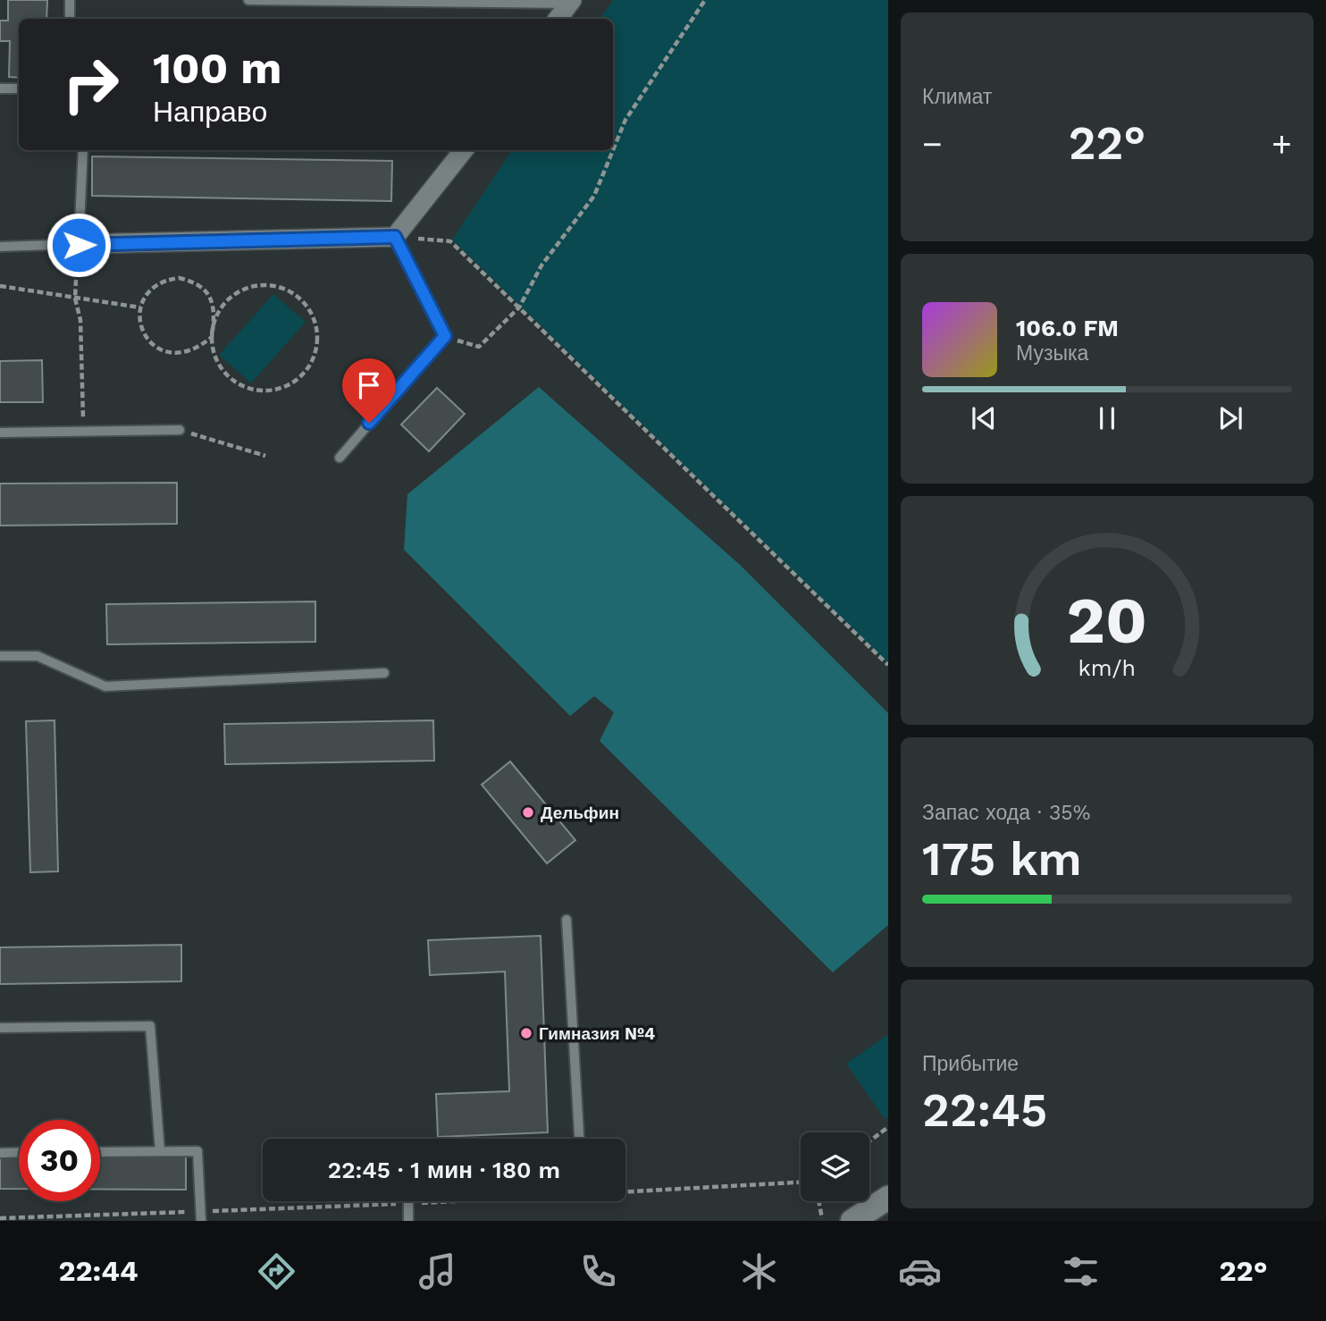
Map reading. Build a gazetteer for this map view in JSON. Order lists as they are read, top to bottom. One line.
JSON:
{"places":["Дельфин","Гимназия №4"],"page":{"tile":["Климат",["Запас хода · 35%","175 km"],["Прибытие","22:45"]],"turn":["100 m","Направо"],"heat":["−","22°","+"],"song":["106.0 FM","Музыка"],"limit":"30","trip":"22:45 · 1 мин · 180 m","tabs":["22:44","22°"],"gauge":["20","km/h"]}}
